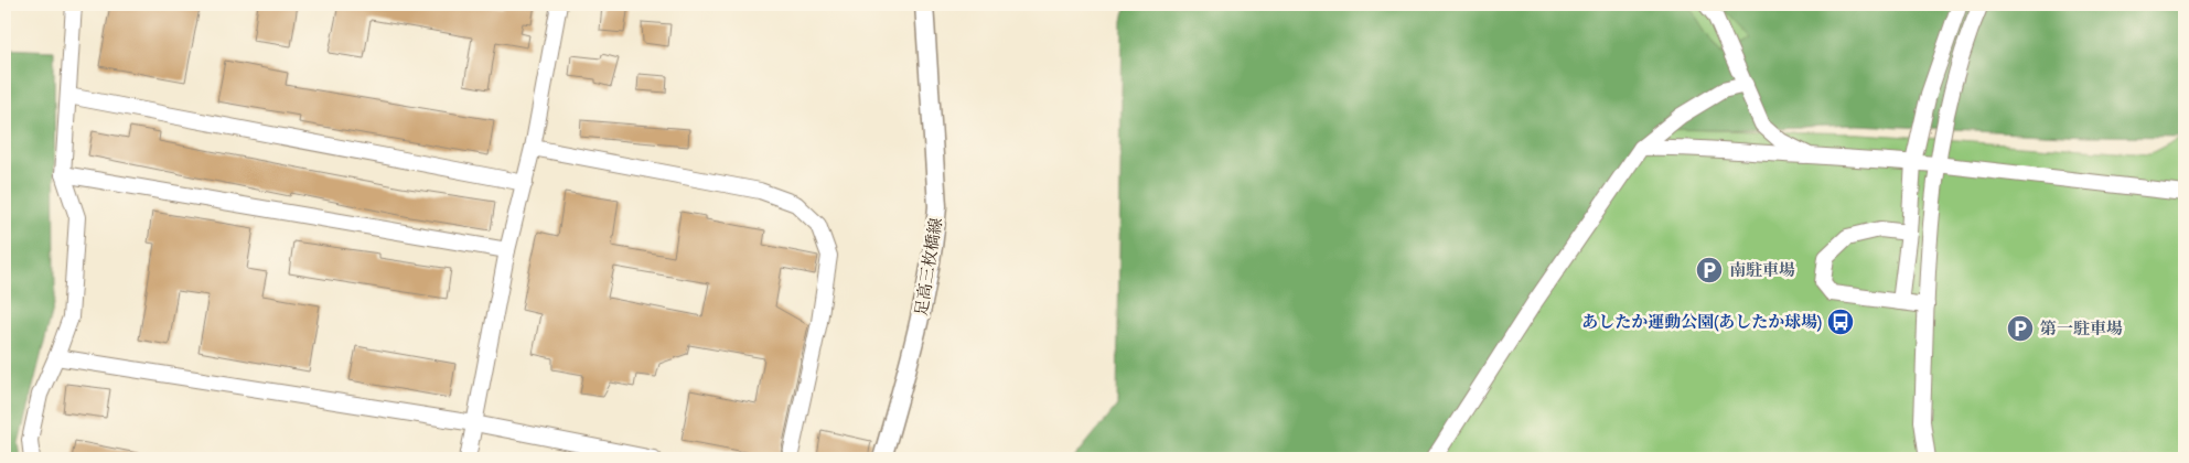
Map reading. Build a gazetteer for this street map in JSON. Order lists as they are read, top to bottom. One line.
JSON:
{"streets":{"main road":["足高三枚橋線"]},"places":{"parking":["南駐車場","第一駐車場"],"bus stop":["あしたか運動公園(あしたか球場)"]}}
